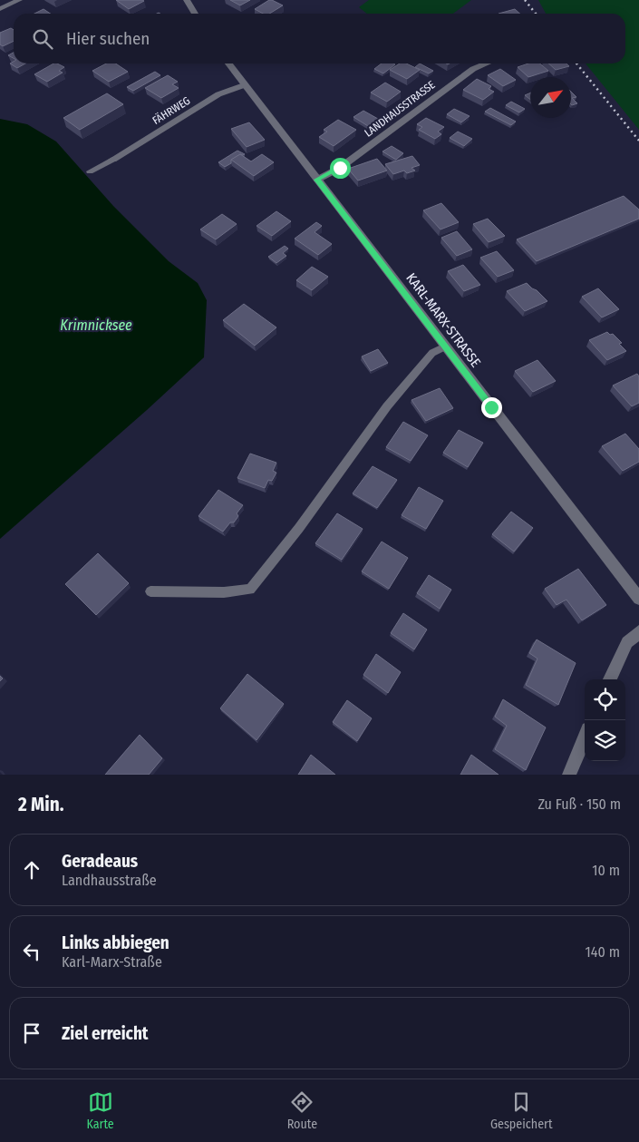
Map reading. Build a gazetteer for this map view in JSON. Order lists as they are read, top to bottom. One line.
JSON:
{"streets":{"street":["LANDHAUSSTRASSE","FÄHRWEG","KARL-MARX-STRASSE"]},"crossings":[["LANDHAUSSTRASSE","KARL-MARX-STRASSE"],["FÄHRWEG","KARL-MARX-STRASSE"]],"water":["Krimnicksee"],"north":"top right","page":{"search":"Hier suchen","heading":["2 Min.","Zu Fuß · 150 m"],"list":[["Geradeaus","Landhausstraße","10 m"],["Links abbiegen","Karl-Marx-Straße","140 m"],"Ziel erreicht"],"nav":["Karte","Route","Gespeichert"]}}
